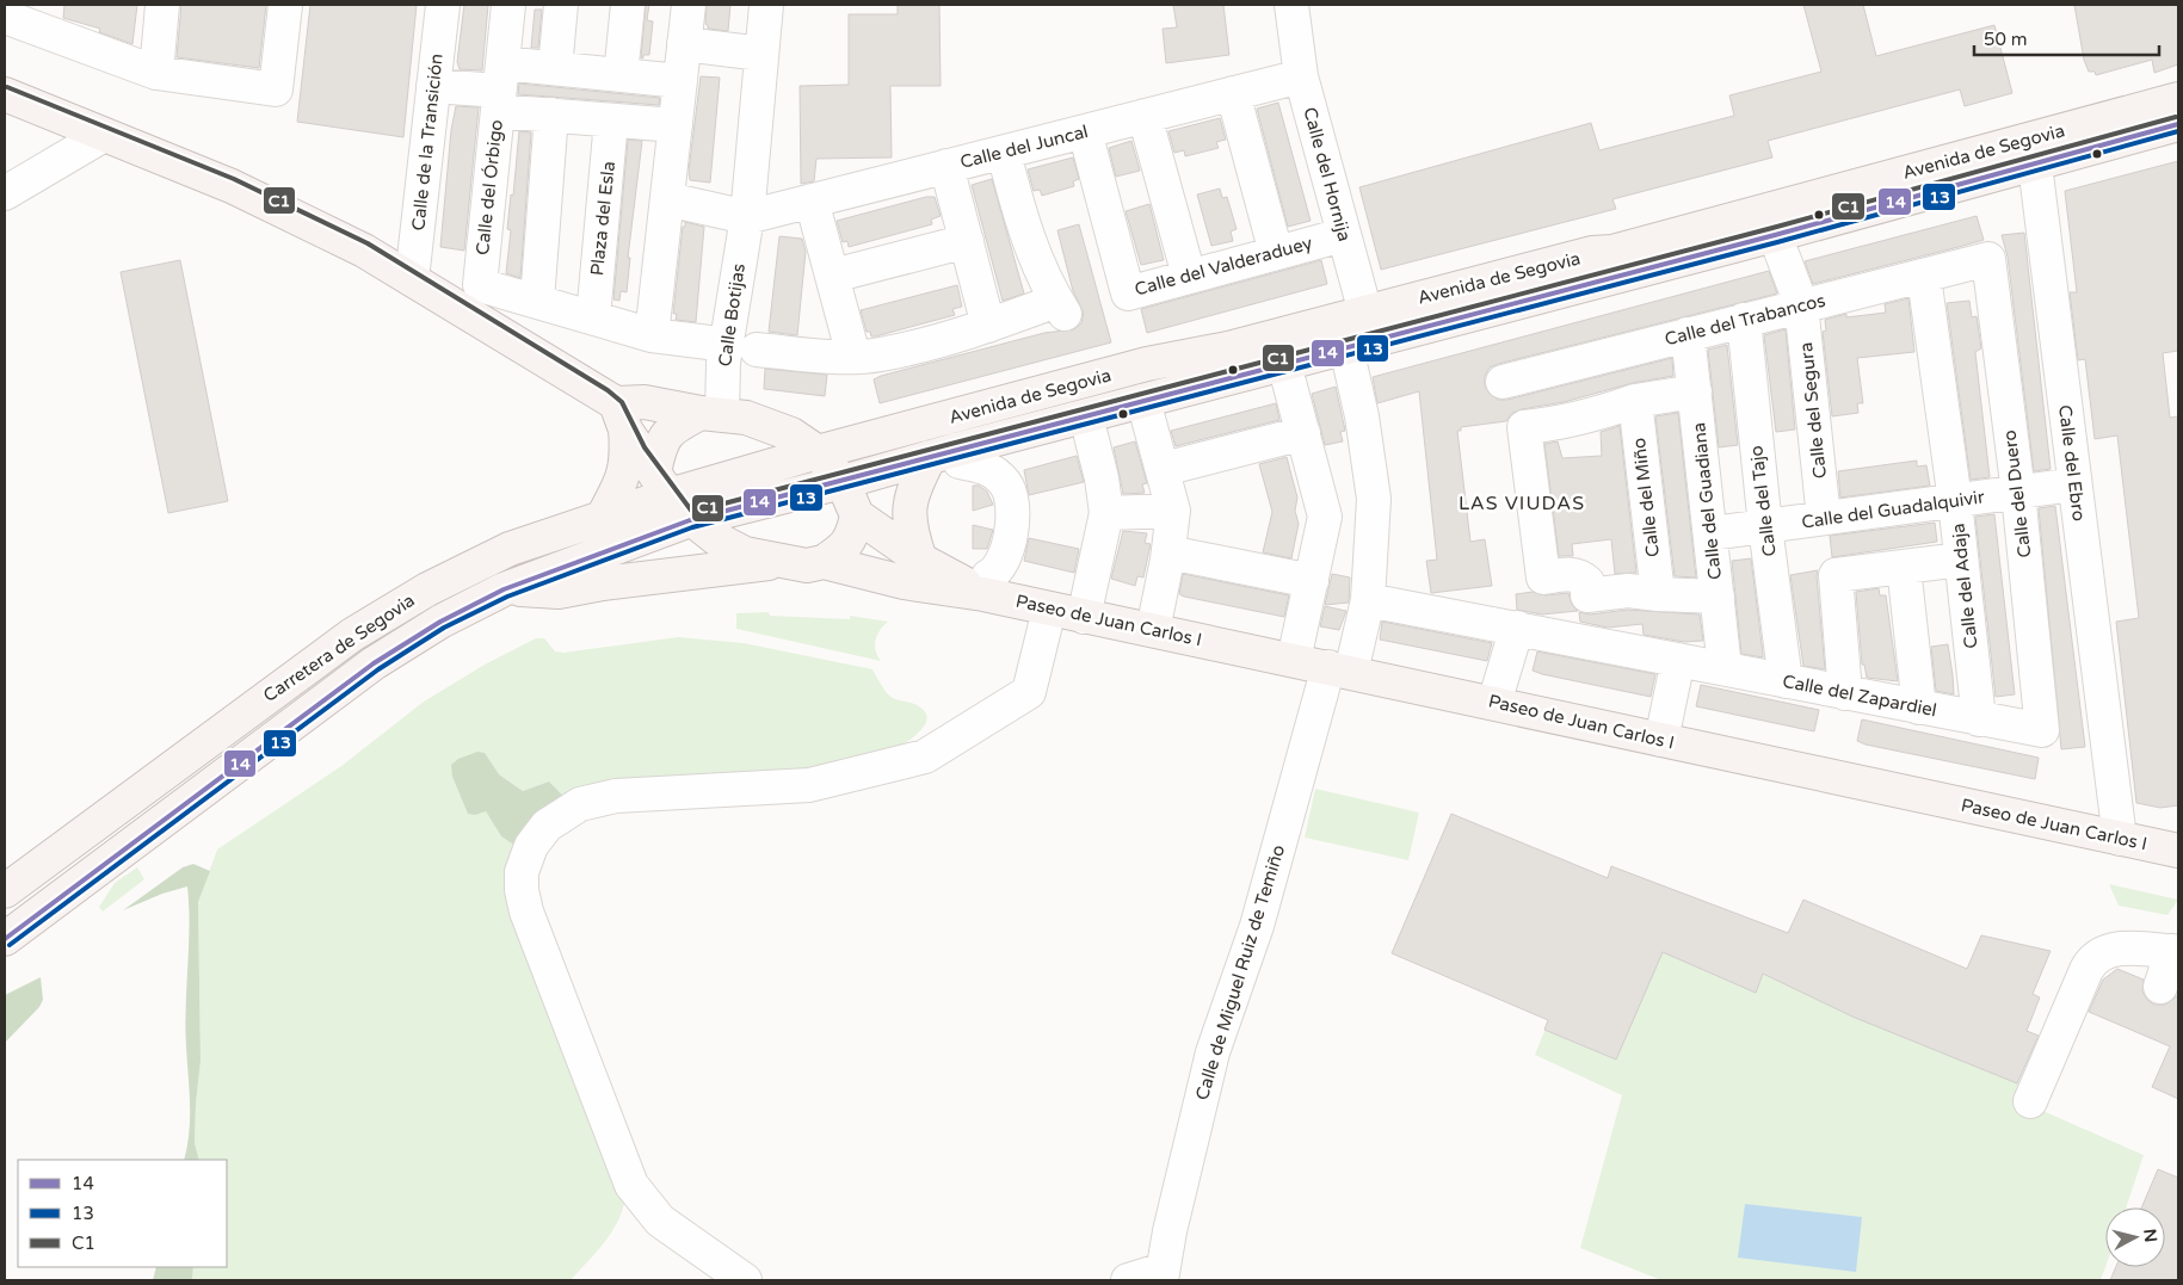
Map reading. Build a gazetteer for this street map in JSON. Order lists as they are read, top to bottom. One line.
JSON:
{"streets":{"main road":["Avenida de Segovia","Paseo de Juan Carlos I","Carretera de Segovia"],"street":["Calle de la Transición","Calle del Juncal","Calle del Hornija","Calle del Órbigo","Plaza del Esla","Calle del Valderaduey","Calle Botijas","Calle del Trabancos","Calle del Segura","Calle del Ebro","Calle del Duero","Calle del Miño","Calle del Guadiana","Calle del Tajo","Calle del Guadalquivir","Calle del Adaja","Calle del Zapardiel","Calle de Miguel Ruiz de Temiño"]},"crossings":[["Calle de la Transición","Paseo de Juan Carlos I"],["Calle del Juncal","Calle del Hornija"],["Calle del Juncal","Calle del Valderaduey"],["Calle del Juncal","Calle Botijas"],["Avenida de Segovia","Calle del Hornija"],["Avenida de Segovia","Calle del Segura"],["Avenida de Segovia","Calle del Ebro"],["Avenida de Segovia","Paseo de Juan Carlos I"],["Avenida de Segovia","Carretera de Segovia"],["Calle del Hornija","Calle del Valderaduey"],["Calle del Trabancos","Calle del Segura"],["Calle del Trabancos","Calle del Duero"],["Calle del Trabancos","Calle del Guadiana"],["Calle del Trabancos","Calle del Tajo"],["Calle del Trabancos","Calle del Adaja"],["Calle del Segura","Calle del Guadalquivir"],["Calle del Ebro","Calle del Guadalquivir"],["Calle del Ebro","Paseo de Juan Carlos I"],["Calle del Duero","Calle del Guadalquivir"],["Calle del Duero","Calle del Zapardiel"],["Calle del Guadiana","Calle del Guadalquivir"],["Calle del Guadiana","Calle del Zapardiel"],["Calle del Tajo","Calle del Guadalquivir"],["Calle del Tajo","Calle del Zapardiel"],["Calle del Guadalquivir","Calle del Adaja"],["Calle del Adaja","Calle del Zapardiel"],["Paseo de Juan Carlos I","Carretera de Segovia"],["Paseo de Juan Carlos I","Calle de Miguel Ruiz de Temiño"]],"districts":["LAS VIUDAS"],"lines":["transit line C1","transit line 14","transit line 13"],"legend":["14","13","C1"],"scale_bar":"50 m","north":"right"}
